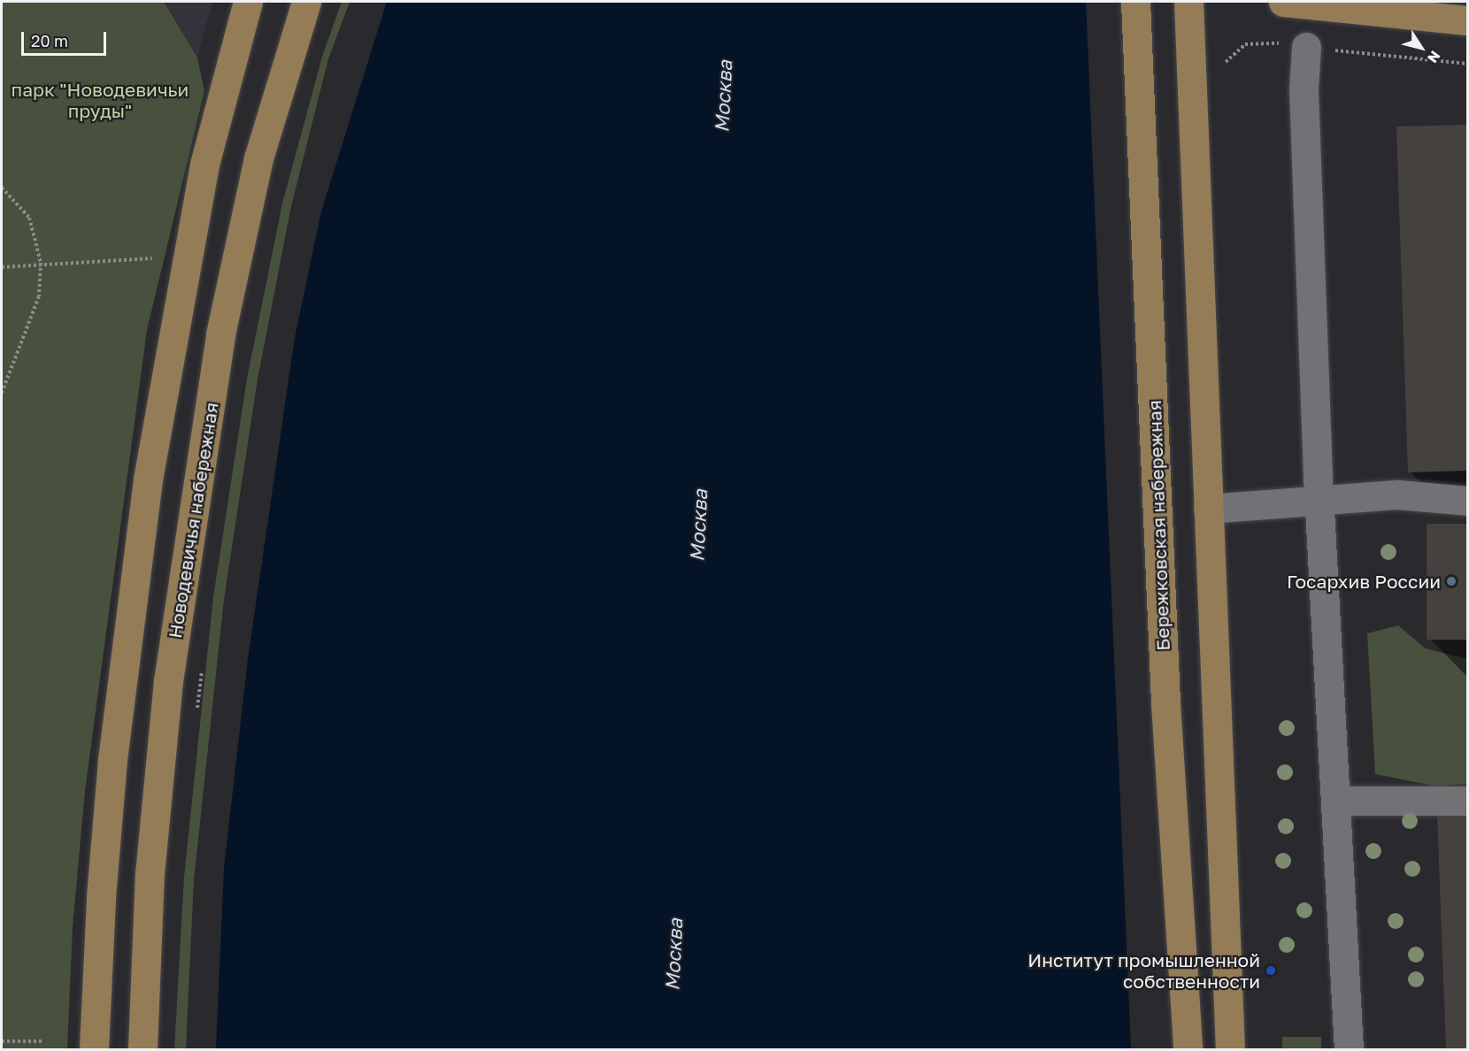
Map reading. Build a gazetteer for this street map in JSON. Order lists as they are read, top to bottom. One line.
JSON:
{"streets":{"main road":["Новодевичья набережная","Бережковская набережная"]},"water":["Москва"],"parks":["парк \"Новодевичьи пруды\""],"places":["Госархив России","Институт промышленной собственности"],"scale_bar":"20 m","north":"bottom right"}
